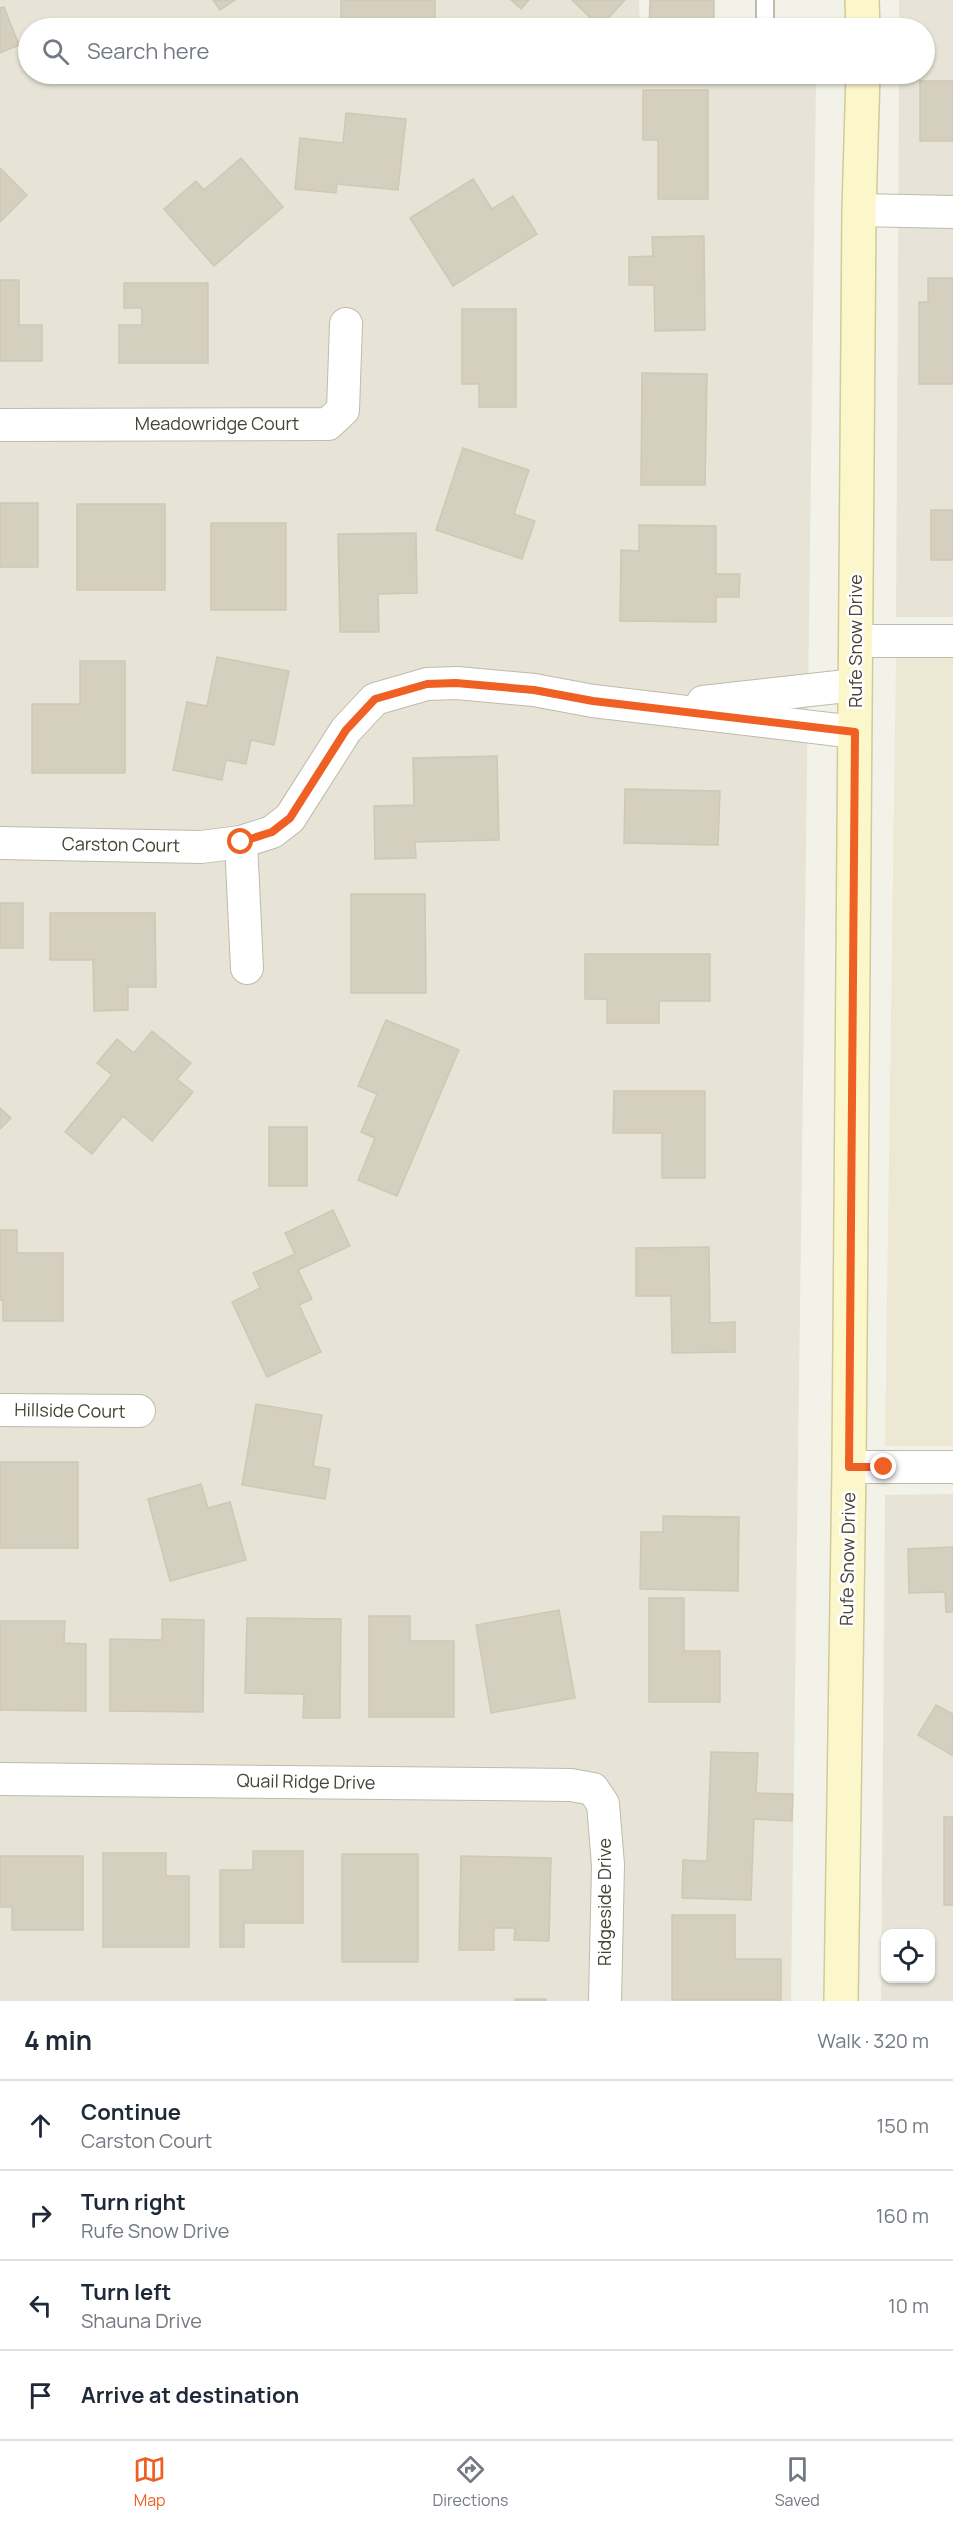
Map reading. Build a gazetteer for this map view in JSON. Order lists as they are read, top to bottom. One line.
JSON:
{"streets":{"main road":["Rufe Snow Drive"],"street":["Meadowridge Court","Carston Court","Hillside Court","Quail Ridge Drive","Ridgeside Drive"]},"crossings":[["Rufe Snow Drive","Carston Court"],["Quail Ridge Drive","Ridgeside Drive"]],"page":{"search":"Search here","heading":["4 min","Walk · 320 m"],"list":[["Continue","Carston Court","150 m"],["Turn right","Rufe Snow Drive","160 m"],["Turn left","Shauna Drive","10 m"],"Arrive at destination"],"nav":["Map","Directions","Saved"]}}
